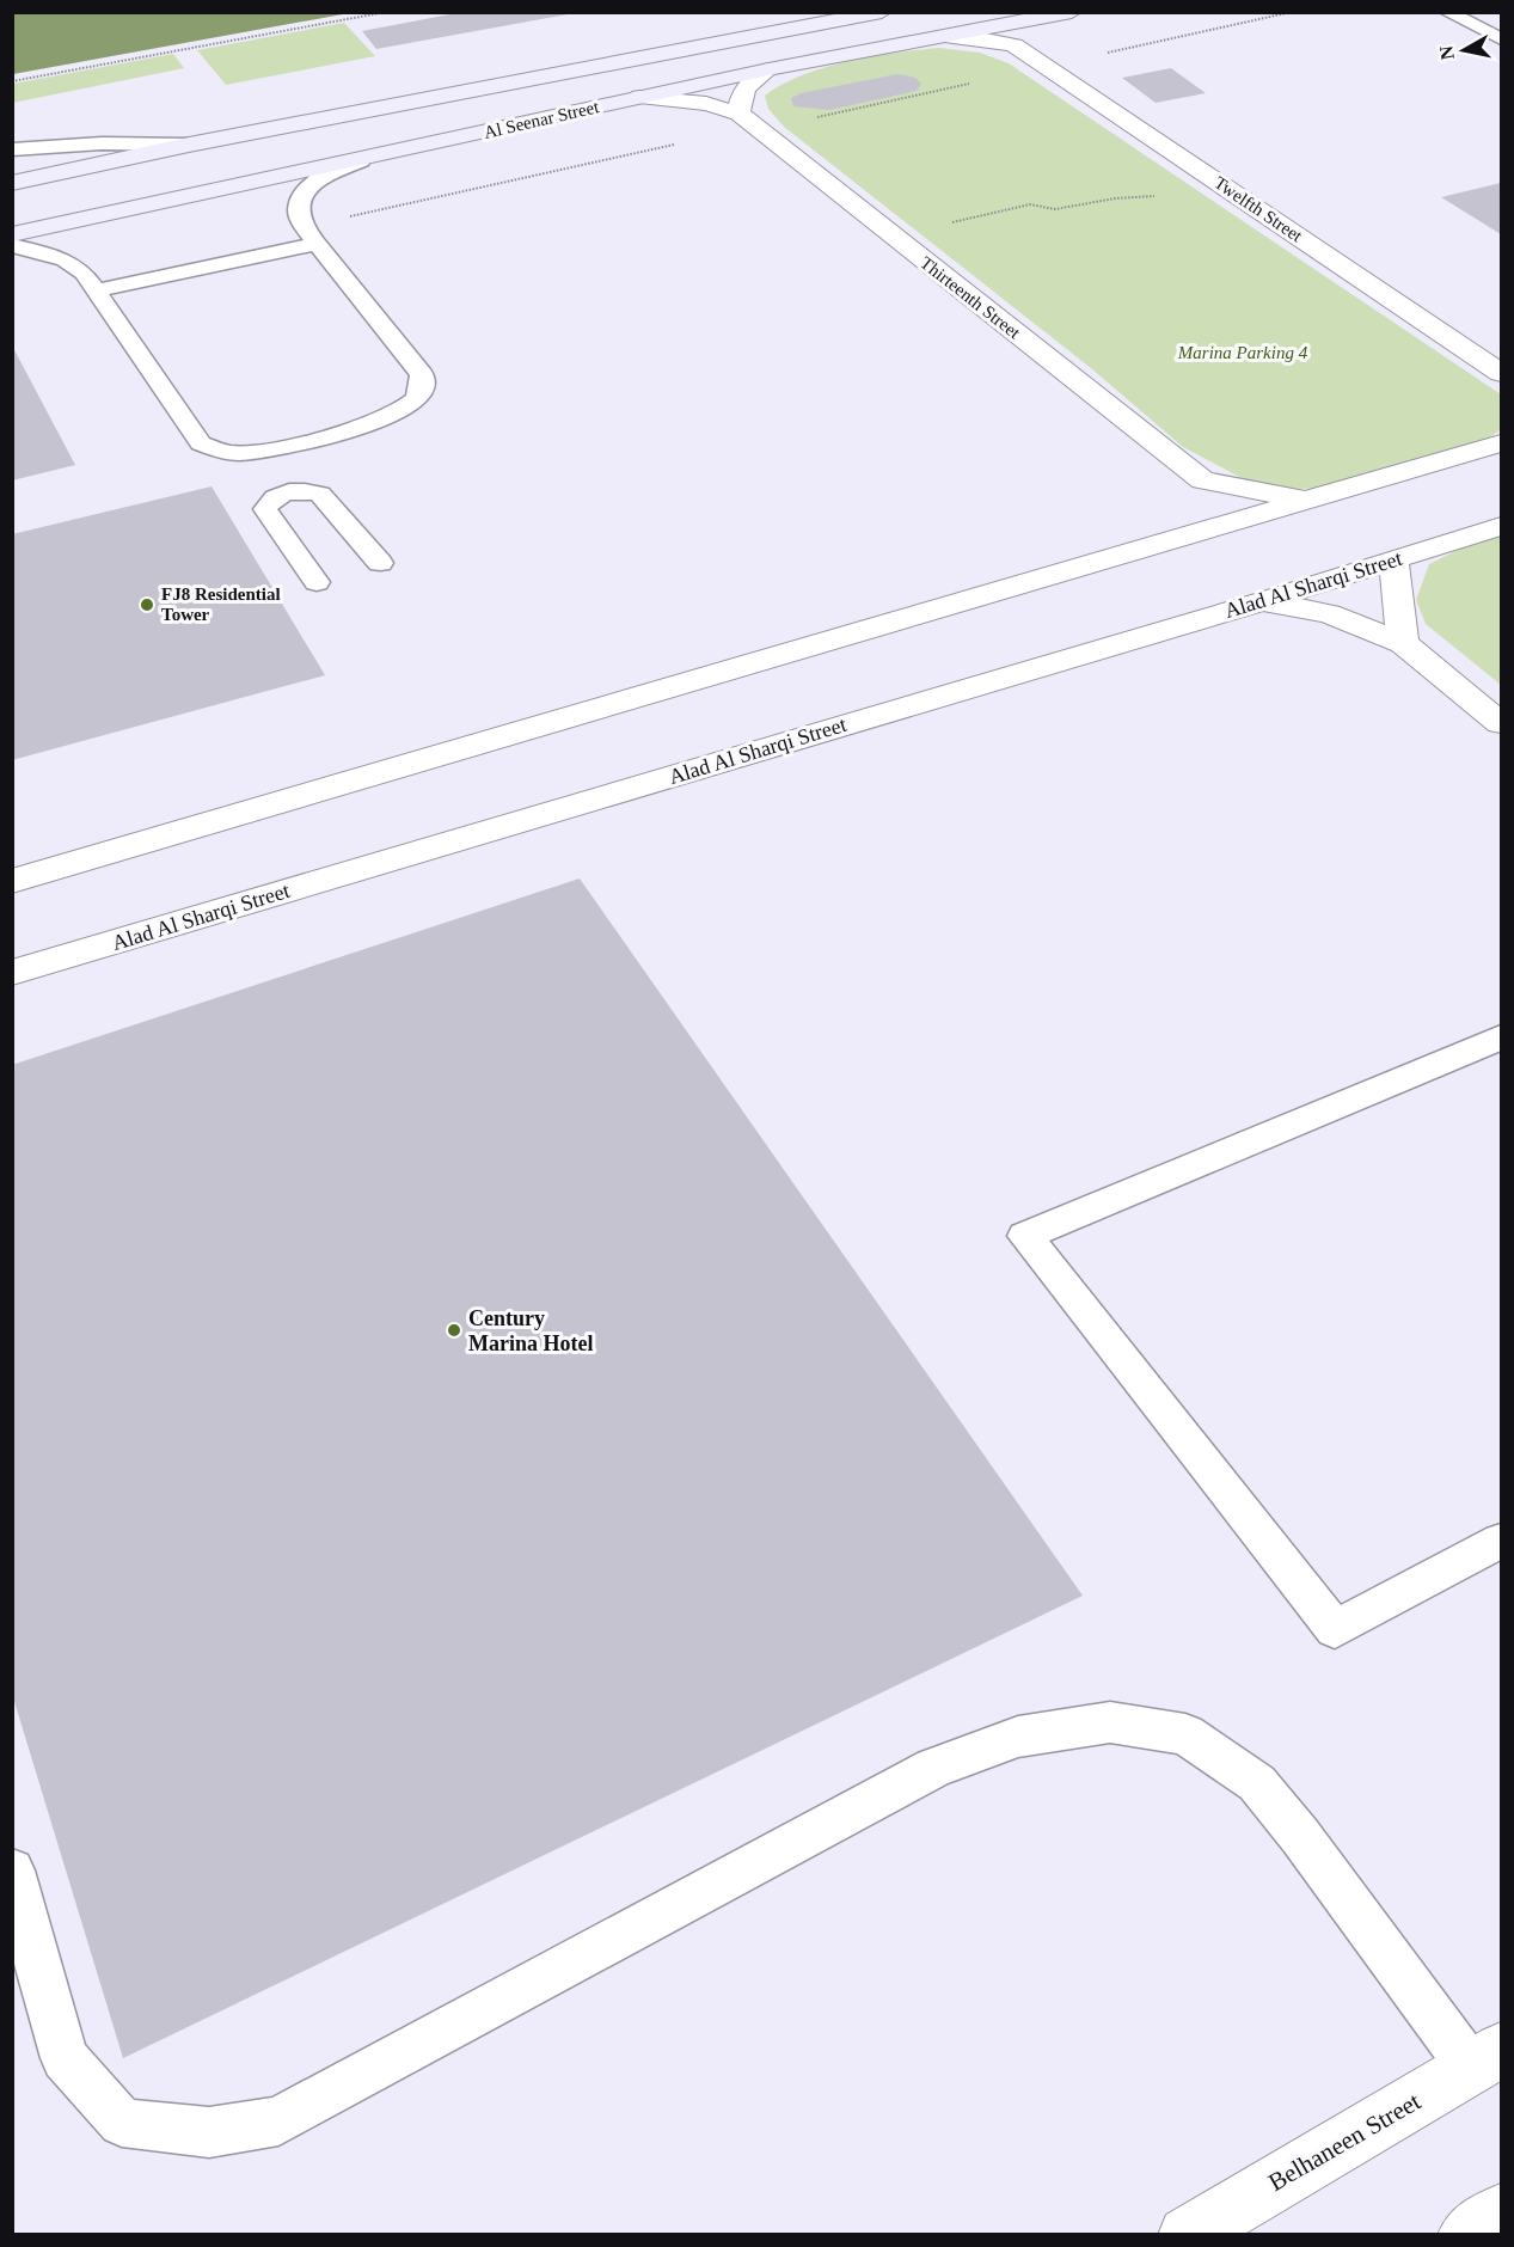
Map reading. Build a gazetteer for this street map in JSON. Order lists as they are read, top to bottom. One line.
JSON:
{"streets":{"street":["Al Seenar Street","Twelfth Street","Thirteenth Street","Alad Al Sharqi Street","Belhaneen Street"]},"crossings":[["Al Seenar Street","Twelfth Street"],["Al Seenar Street","Thirteenth Street"]],"parks":["Marina Parking 4"],"places":["FJ8 Residential Tower","Century Marina Hotel"],"north":"left"}
